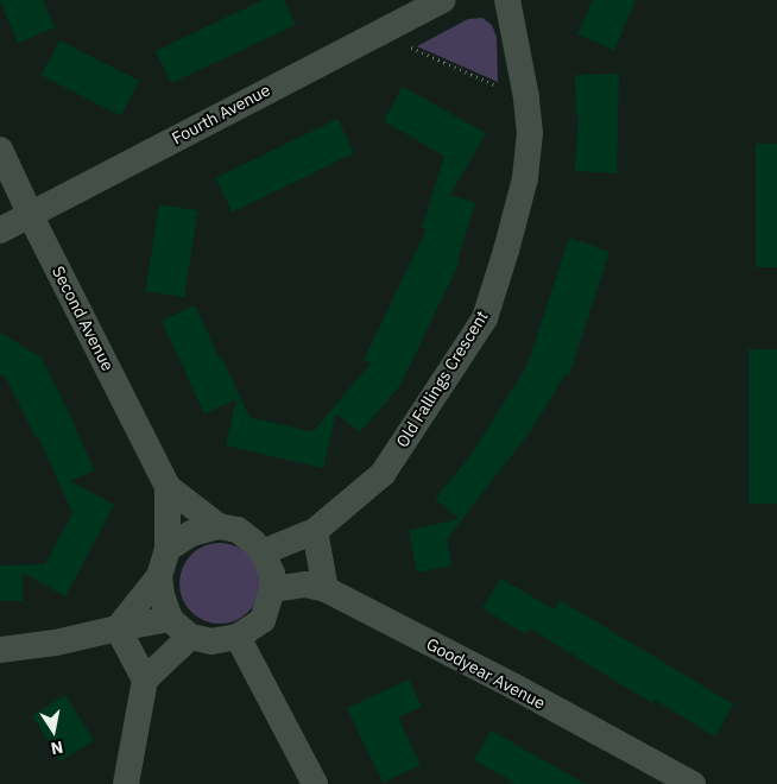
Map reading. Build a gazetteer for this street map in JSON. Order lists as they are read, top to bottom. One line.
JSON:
{"streets":{"street":["Fourth Avenue","Second Avenue","Old Fallings Crescent","Goodyear Avenue"]},"crossings":[["Fourth Avenue","Second Avenue"],["Second Avenue","Old Fallings Crescent"],["Second Avenue","Goodyear Avenue"],["Old Fallings Crescent","Goodyear Avenue"]],"north":"bottom"}
